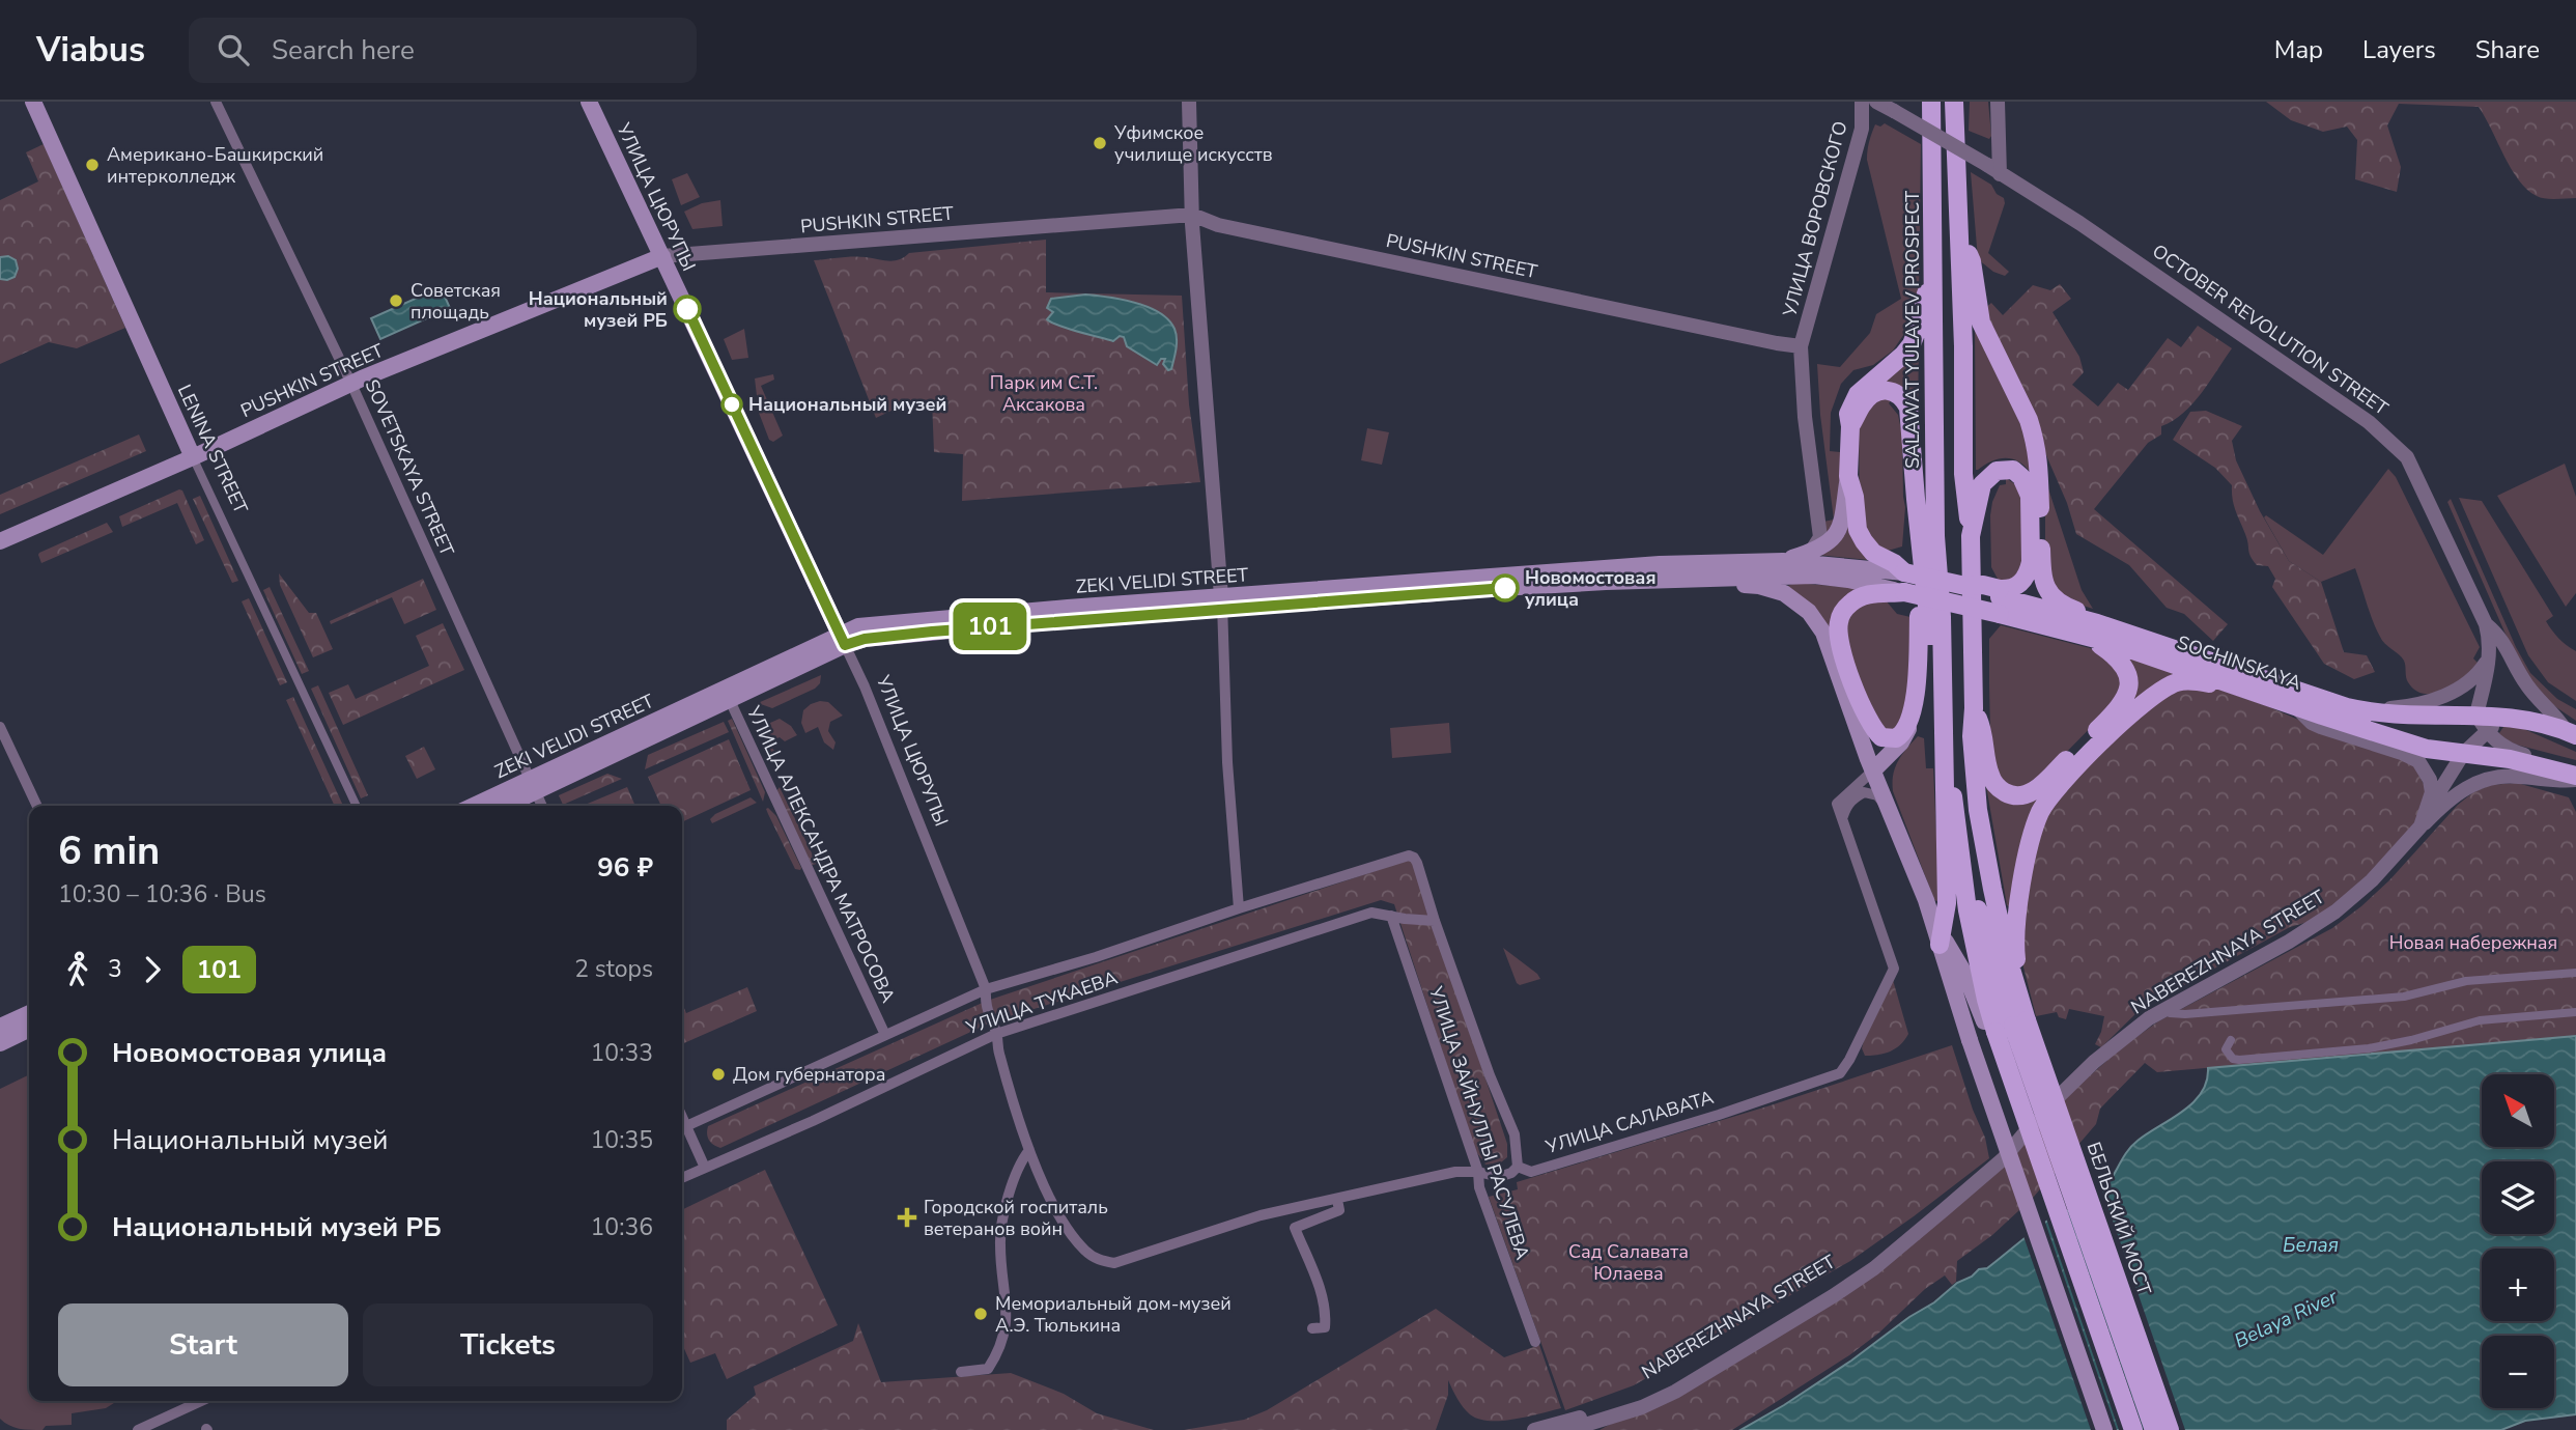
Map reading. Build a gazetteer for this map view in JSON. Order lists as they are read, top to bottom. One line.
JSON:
{"streets":{"main road":["УЛИЦА ЦЮРУПЫ","PUSHKIN STREET","SALAWAT YULAYEV PROSPECT","LENINA STREET","ZEKI VELIDI STREET","SOCHINSKAYA","БЕЛЬСКИЙ МОСТ"],"street":["УЛИЦА ВОРОВСКОГО","OCTOBER REVOLUTION STREET","SOVETSKAYA STREET","УЛИЦА АЛЕКСАНДРА МАТРОСОВА","NABEREZHNAYA STREET","УЛИЦА ТУКАЕВА","УЛИЦА САЛАВАТА","УЛИЦА ЗАЙНУЛЛЫ РАСУЛЕВА"]},"crossings":[["УЛИЦА ЦЮРУПЫ","PUSHKIN STREET"],["УЛИЦА ЦЮРУПЫ","ZEKI VELIDI STREET"],["УЛИЦА ЦЮРУПЫ","УЛИЦА ТУКАЕВА"],["УЛИЦА ЦЮРУПЫ","УЛИЦА САЛАВАТА"],["УЛИЦА ВОРОВСКОГО","PUSHKIN STREET"],["PUSHKIN STREET","LENINA STREET"],["PUSHKIN STREET","SOVETSKAYA STREET"],["SOVETSKAYA STREET","ZEKI VELIDI STREET"],["ZEKI VELIDI STREET","SOCHINSKAYA"],["ZEKI VELIDI STREET","УЛИЦА АЛЕКСАНДРА МАТРОСОВА"],["УЛИЦА АЛЕКСАНДРА МАТРОСОВА","УЛИЦА ТУКАЕВА"],["УЛИЦА ТУКАЕВА","УЛИЦА ЗАЙНУЛЛЫ РАСУЛЕВА"],["УЛИЦА САЛАВАТА","УЛИЦА ЗАЙНУЛЛЫ РАСУЛЕВА"]],"water":["Белая","Belaya River"],"parks":["Парк им С.Т. Аксакова","Новая набережная","Сад Салавата Юлаева"],"places":{"other":["Уфимское училище искусств","Американо-Башкирский интерколледж","Советская площадь","Национальный музей РБ","Национальный музей","Новомостовая улица","Дом губернатора","Мемориальный дом-музей А.Э. Тюлькина"],"health":["Городской госпиталь ветеранов войн"]},"lines":["bus line 101"],"north":"top left","page":{"header":"Viabus","search":"Search here","nav":["Map","Layers","Share"],"on_map":"101","heading":["6 min","10:30 – 10:36 · Bus","96 ₽"],"legs":["3","101","2 stops"],"list":[{"name":"Новомостовая улица","value":"10:33"},{"name":"Национальный музей","value":"10:35"},{"name":"Национальный музей РБ","value":"10:36"}],"map_buttons":["+","−"],"buttons":["Start","Tickets"]}}
